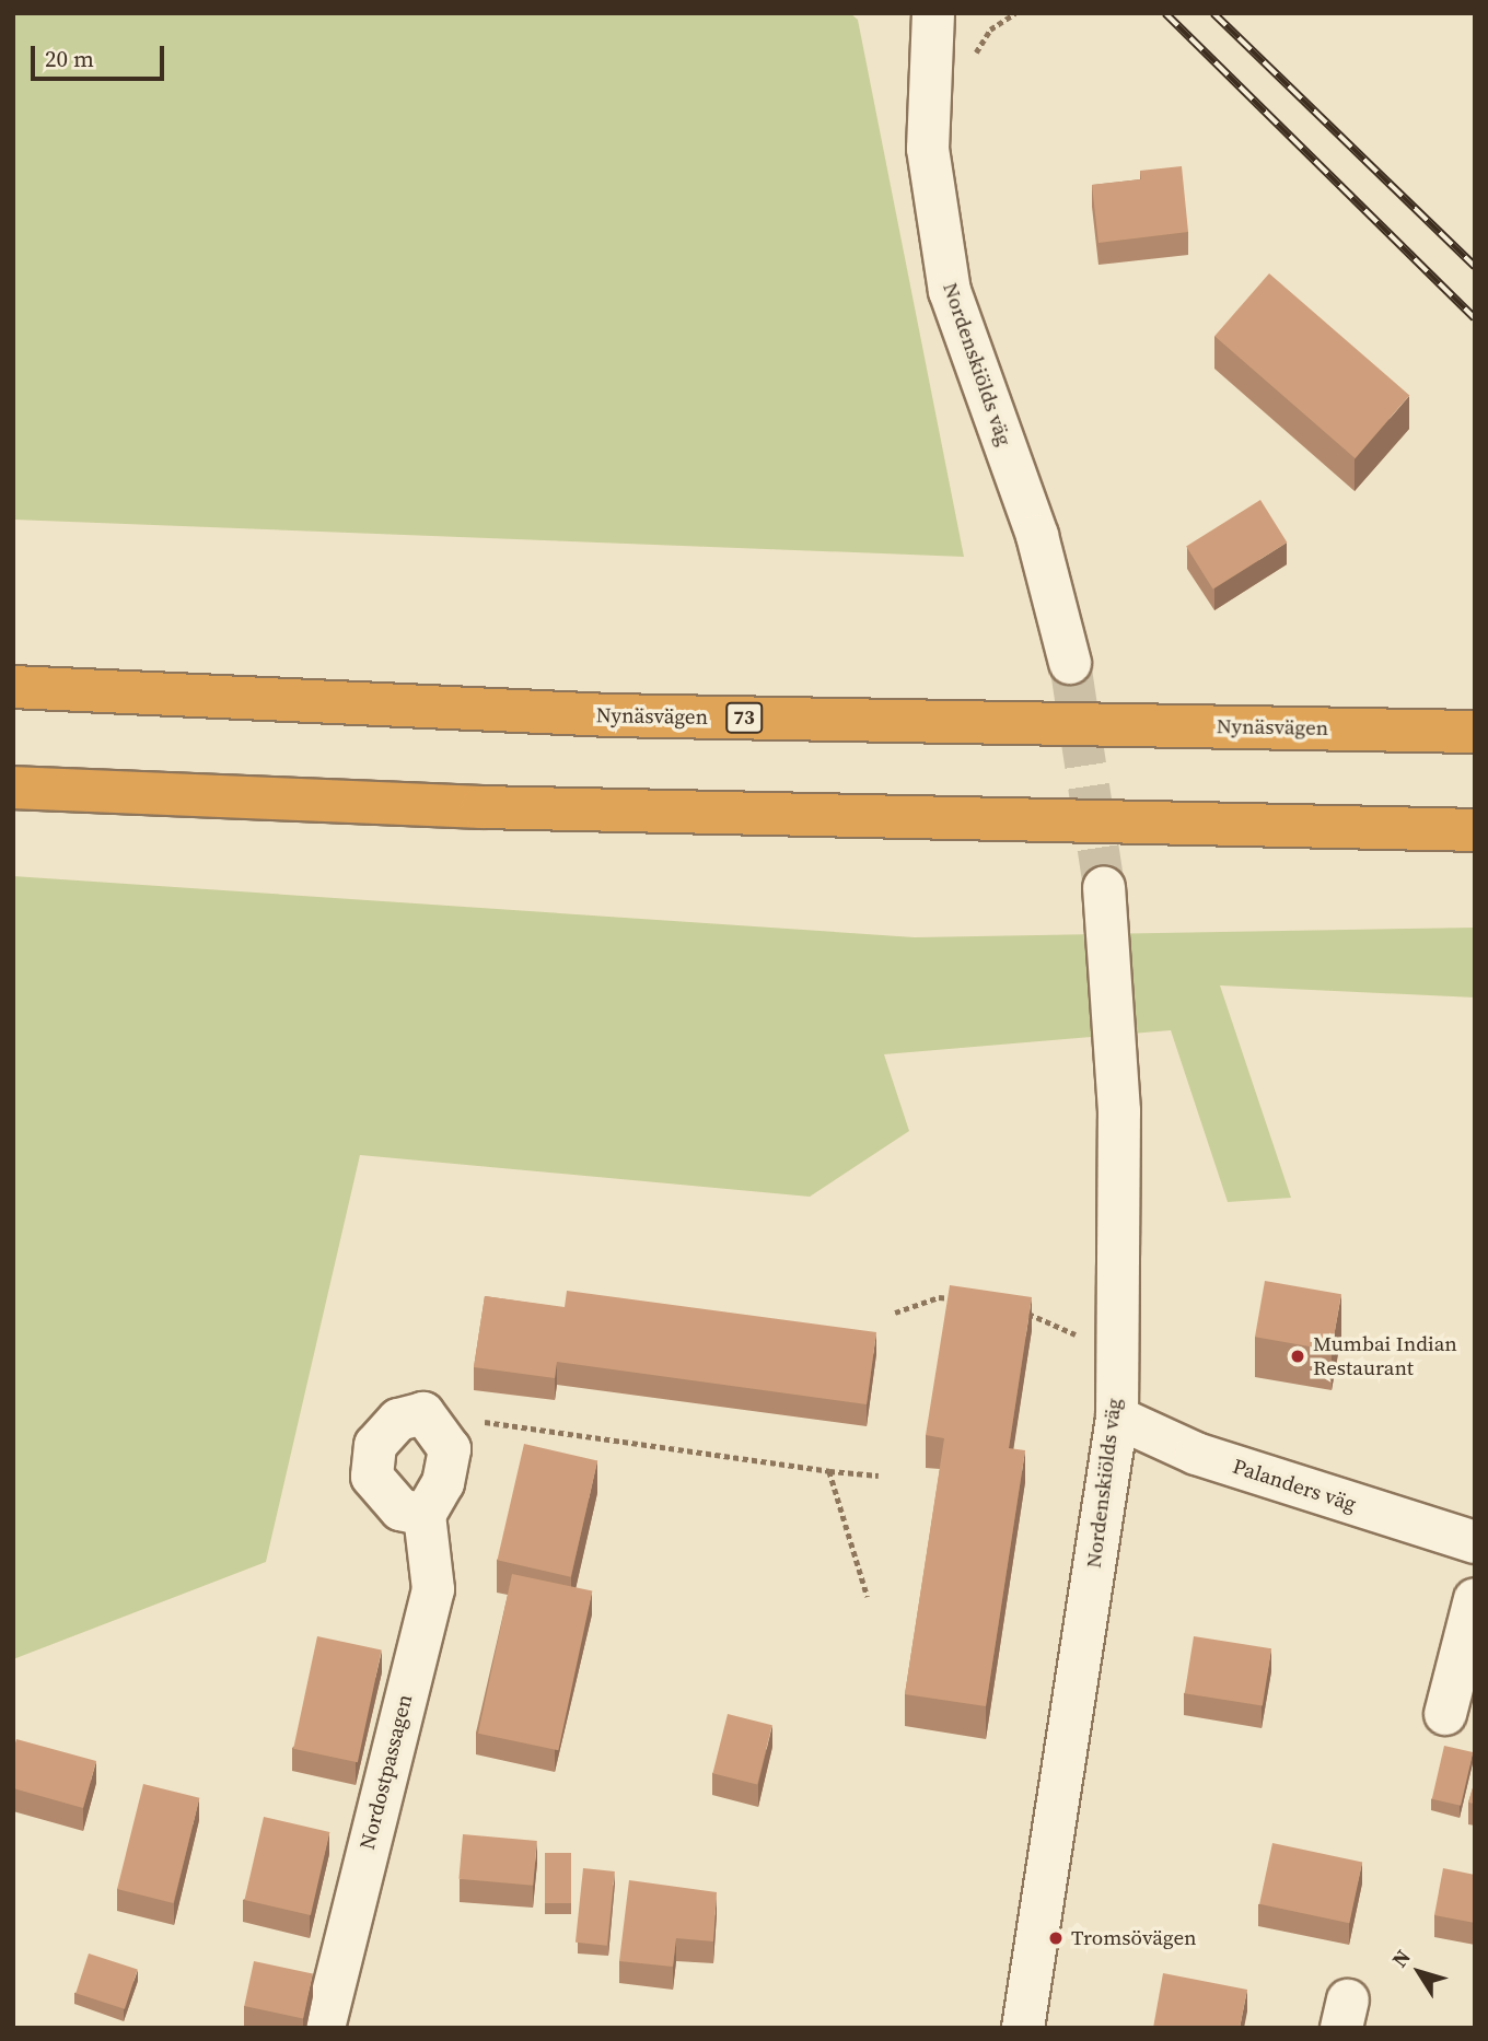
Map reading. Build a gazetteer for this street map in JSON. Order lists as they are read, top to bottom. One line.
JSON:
{"streets":{"highway":["Nynäsvägen","73"],"street":["Nordenskiölds väg","Palanders väg","Nordostpassagen"]},"crossings":[["Nordenskiölds väg","Palanders väg"]],"places":["Mumbai Indian Restaurant","Tromsövägen"],"scale_bar":"20 m","north":"top left"}
